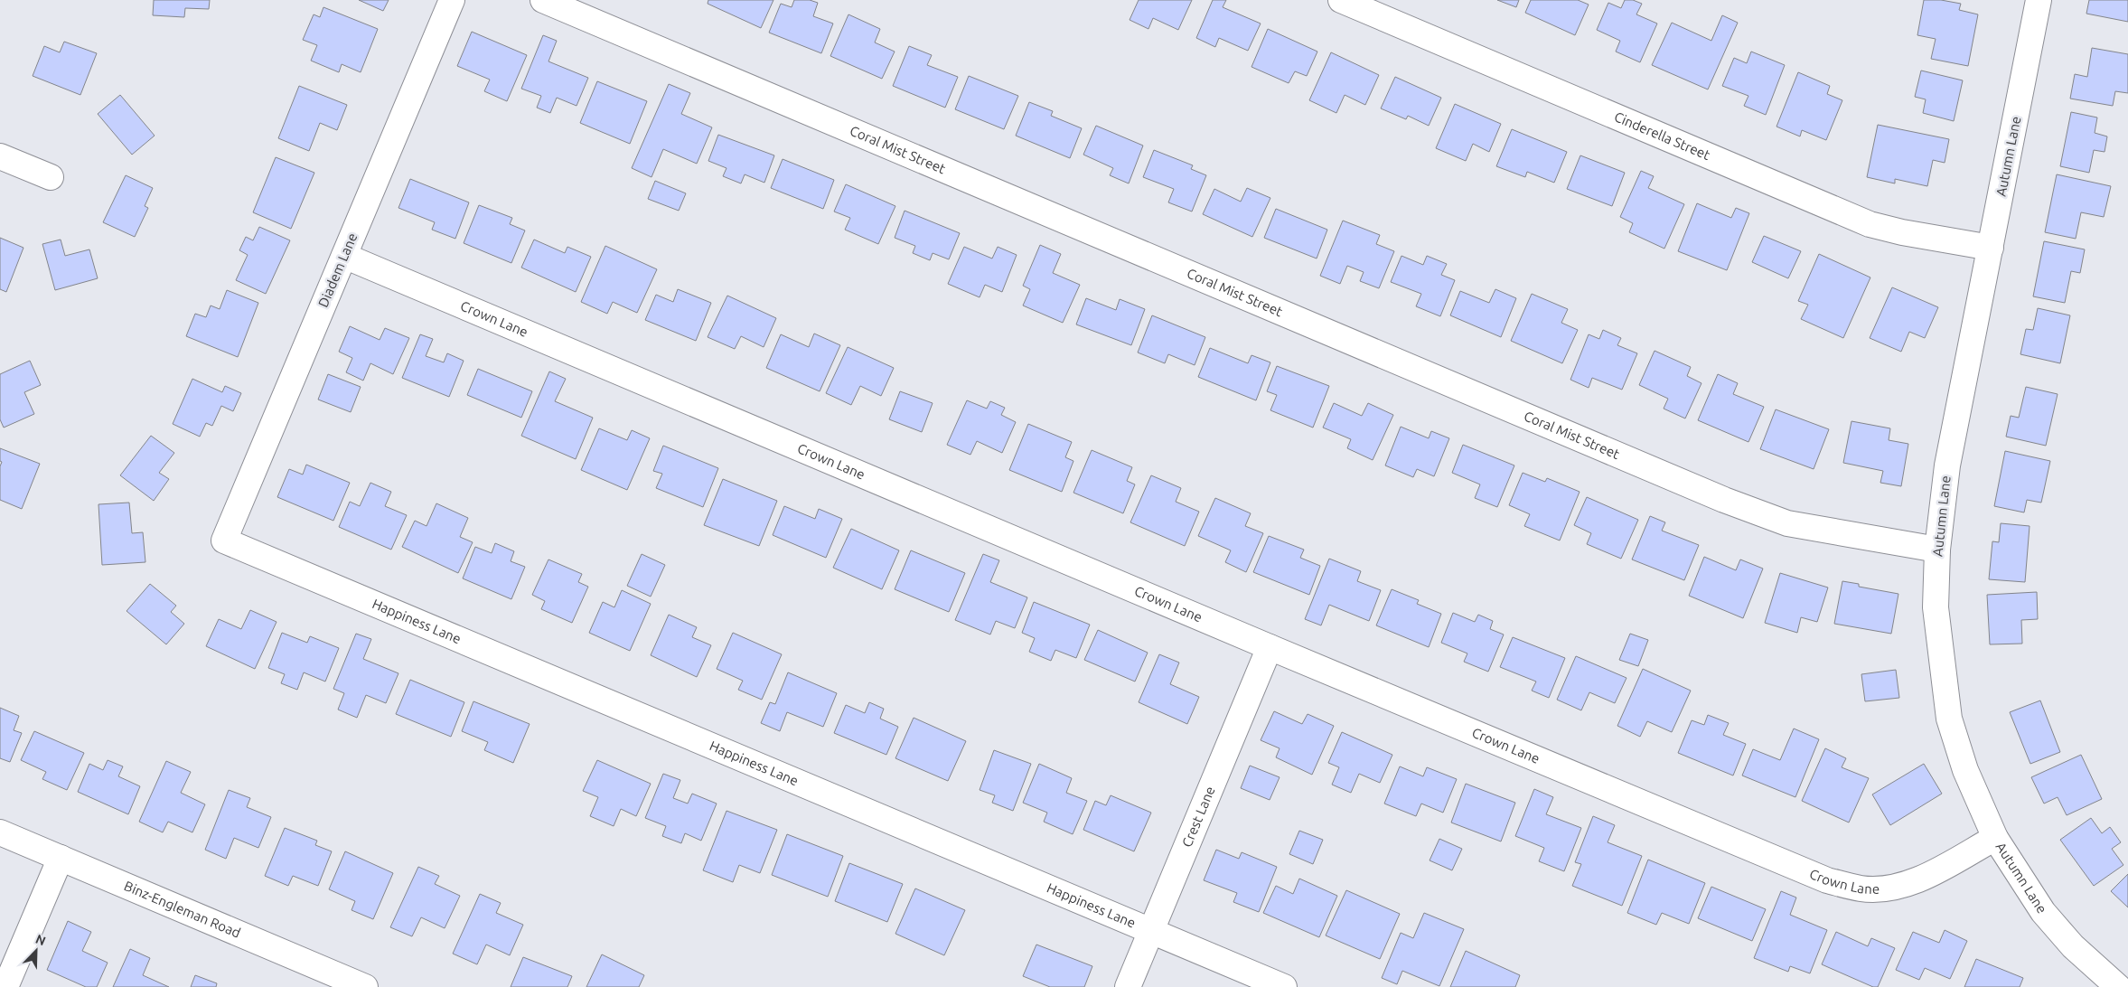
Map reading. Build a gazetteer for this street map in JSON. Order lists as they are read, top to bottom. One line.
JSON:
{"streets":{"street":["Cinderella Street","Coral Mist Street","Autumn Lane","Diadem Lane","Crown Lane","Happiness Lane","Crest Lane","Binz-Engleman Road"]},"crossings":[["Cinderella Street","Autumn Lane"],["Coral Mist Street","Autumn Lane"],["Autumn Lane","Crown Lane"],["Diadem Lane","Crown Lane"],["Diadem Lane","Happiness Lane"],["Crown Lane","Crest Lane"],["Happiness Lane","Crest Lane"]],"north":"top right"}
